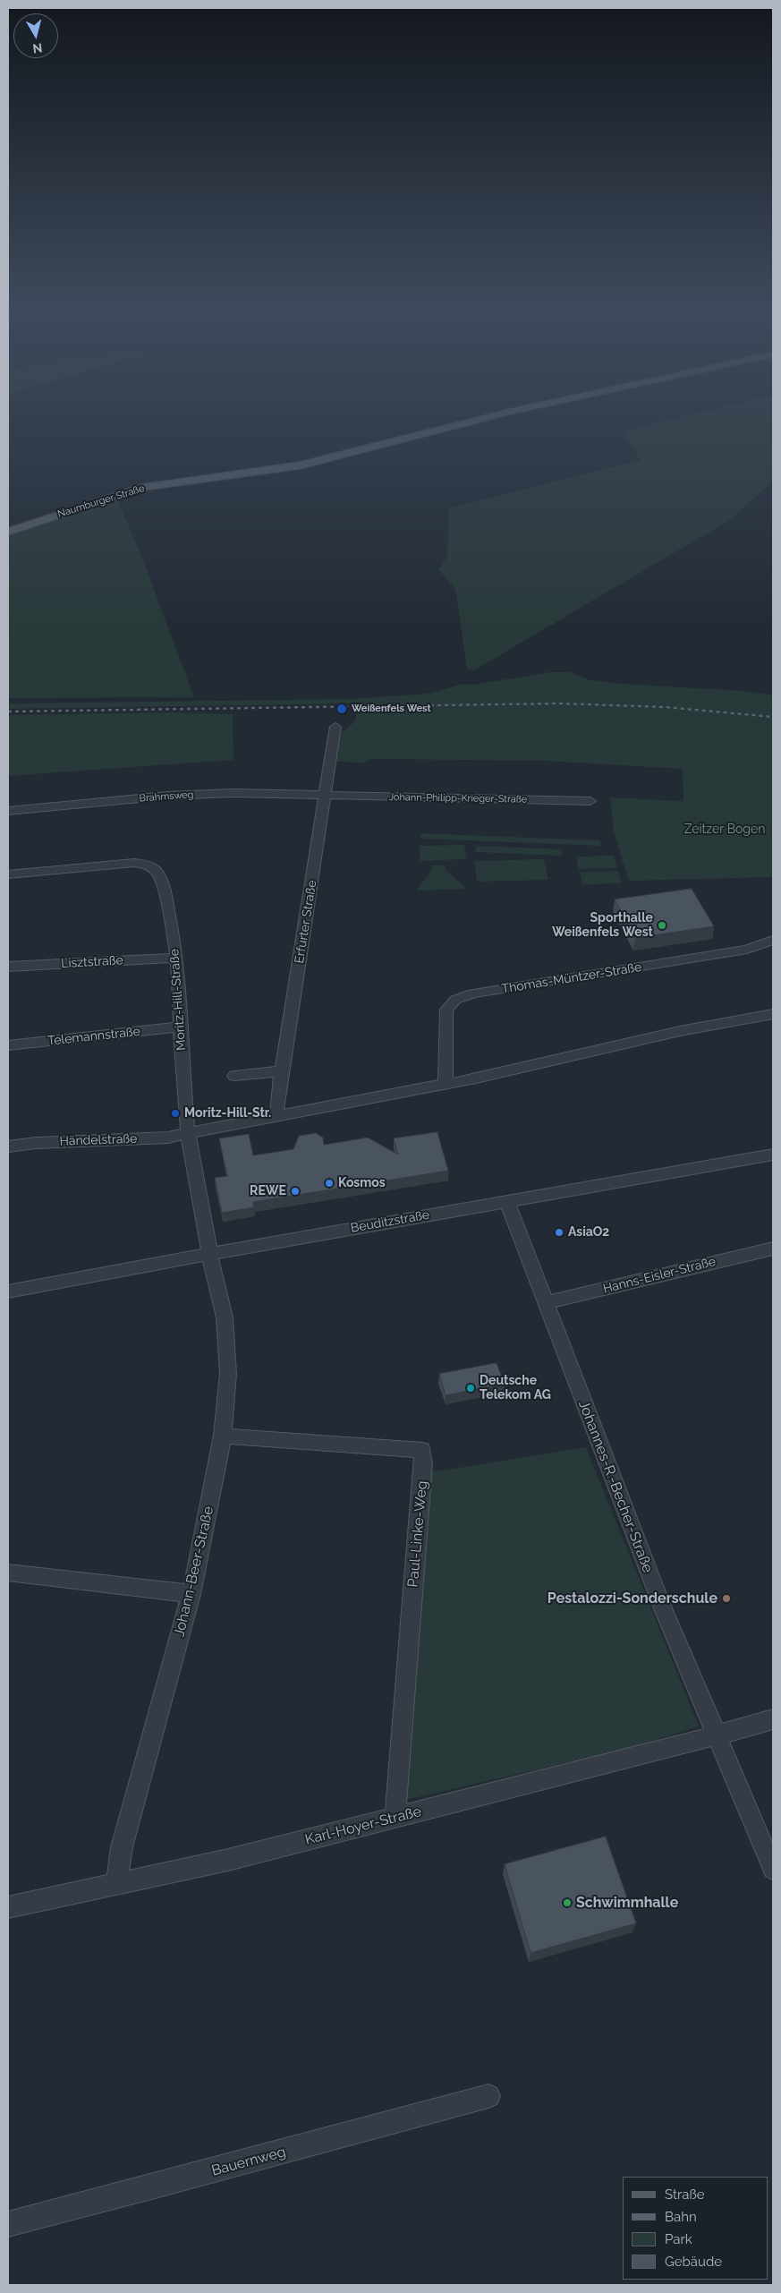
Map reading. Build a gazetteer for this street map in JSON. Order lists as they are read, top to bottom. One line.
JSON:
{"streets":{"main road":["Naumburger Straße"],"street":["Brahmsweg","Johann-Philipp-Krieger-Straße","Erfurter Straße","Lisztstraße","Thomas-Müntzer-Straße","Moritz-Hill-Straße","Telemannstraße","Händelstraße","Beuditzstraße","Hanns-Eisler-Straße","Johannes-R.-Becher-Straße","Paul-Linke-Weg","Johann-Beer-Straße","Karl-Hoyer-Straße","Bauernweg"]},"crossings":[["Brahmsweg","Johann-Philipp-Krieger-Straße"],["Brahmsweg","Erfurter Straße"],["Johann-Philipp-Krieger-Straße","Erfurter Straße"],["Lisztstraße","Moritz-Hill-Straße"],["Moritz-Hill-Straße","Telemannstraße"],["Moritz-Hill-Straße","Händelstraße"],["Moritz-Hill-Straße","Beuditzstraße"],["Moritz-Hill-Straße","Johann-Beer-Straße"],["Beuditzstraße","Johannes-R.-Becher-Straße"],["Beuditzstraße","Johann-Beer-Straße"],["Hanns-Eisler-Straße","Johannes-R.-Becher-Straße"],["Johannes-R.-Becher-Straße","Karl-Hoyer-Straße"],["Paul-Linke-Weg","Johann-Beer-Straße"],["Paul-Linke-Weg","Karl-Hoyer-Straße"],["Johann-Beer-Straße","Karl-Hoyer-Straße"]],"parks":["Zeitzer Bogen"],"places":["Weißenfels West","Sporthalle Weißenfels West","Moritz-Hill-Str.","Kosmos","REWE","AsiaO2","Deutsche Telekom AG","Pestalozzi-Sonderschule","Schwimmhalle"],"legend":["Straße","Bahn","Park","Gebäude"],"north":"bottom"}
